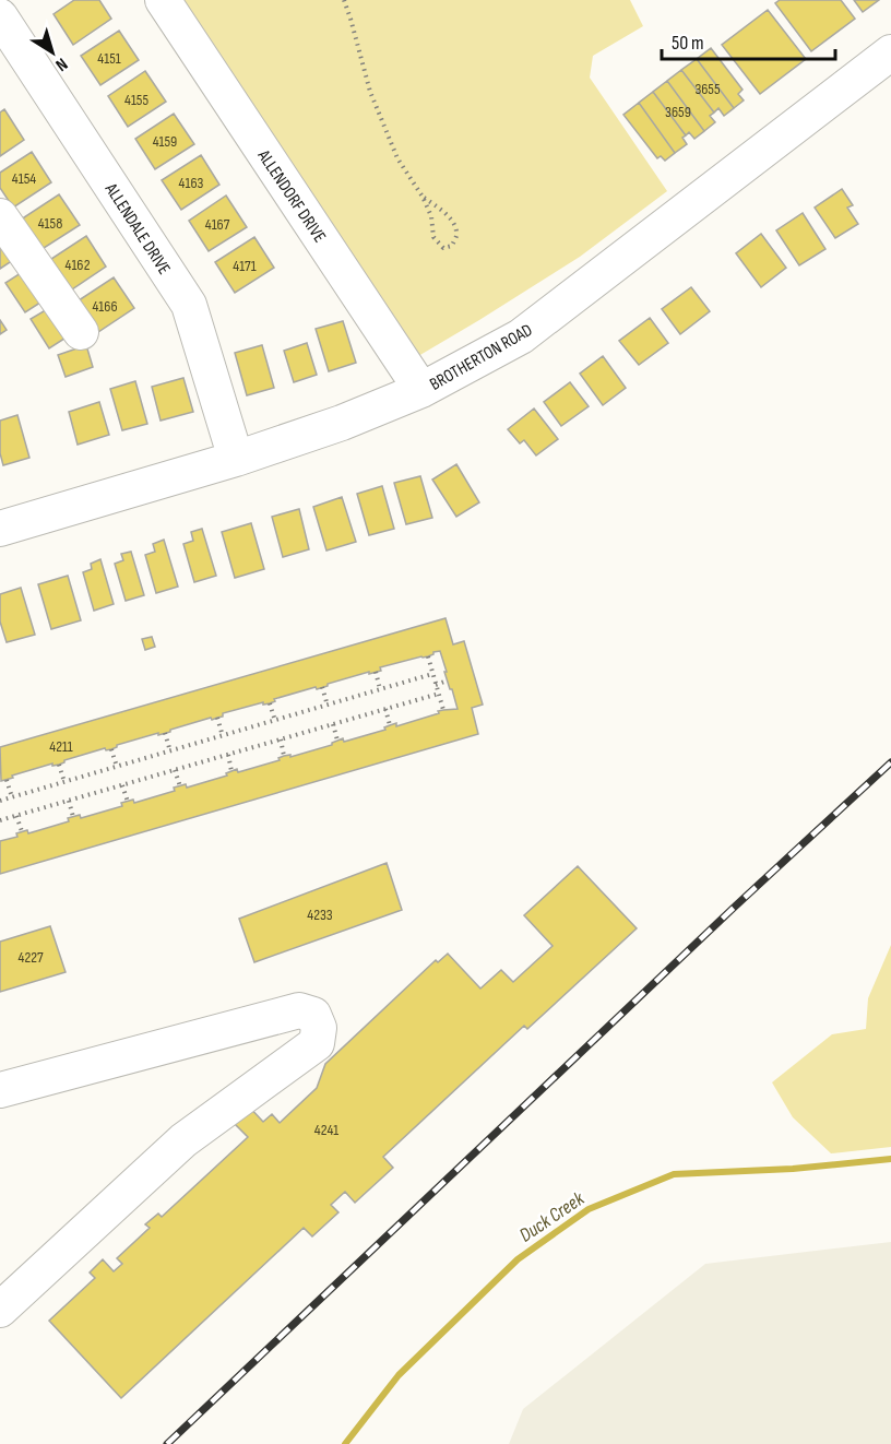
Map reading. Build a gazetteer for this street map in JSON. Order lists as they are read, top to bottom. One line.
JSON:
{"streets":{"street":["ALLENDORF DRIVE","ALLENDALE DRIVE","BROTHERTON ROAD"]},"crossings":[["ALLENDORF DRIVE","BROTHERTON ROAD"],["ALLENDALE DRIVE","BROTHERTON ROAD"]],"water":["Duck Creek"],"house_numbers":["4151","3655","4155","3659","4159","4154","4163","4158","4167","4162","4171","4166","4211","4233","4227","4241"],"scale_bar":"50 m","north":"bottom right"}
